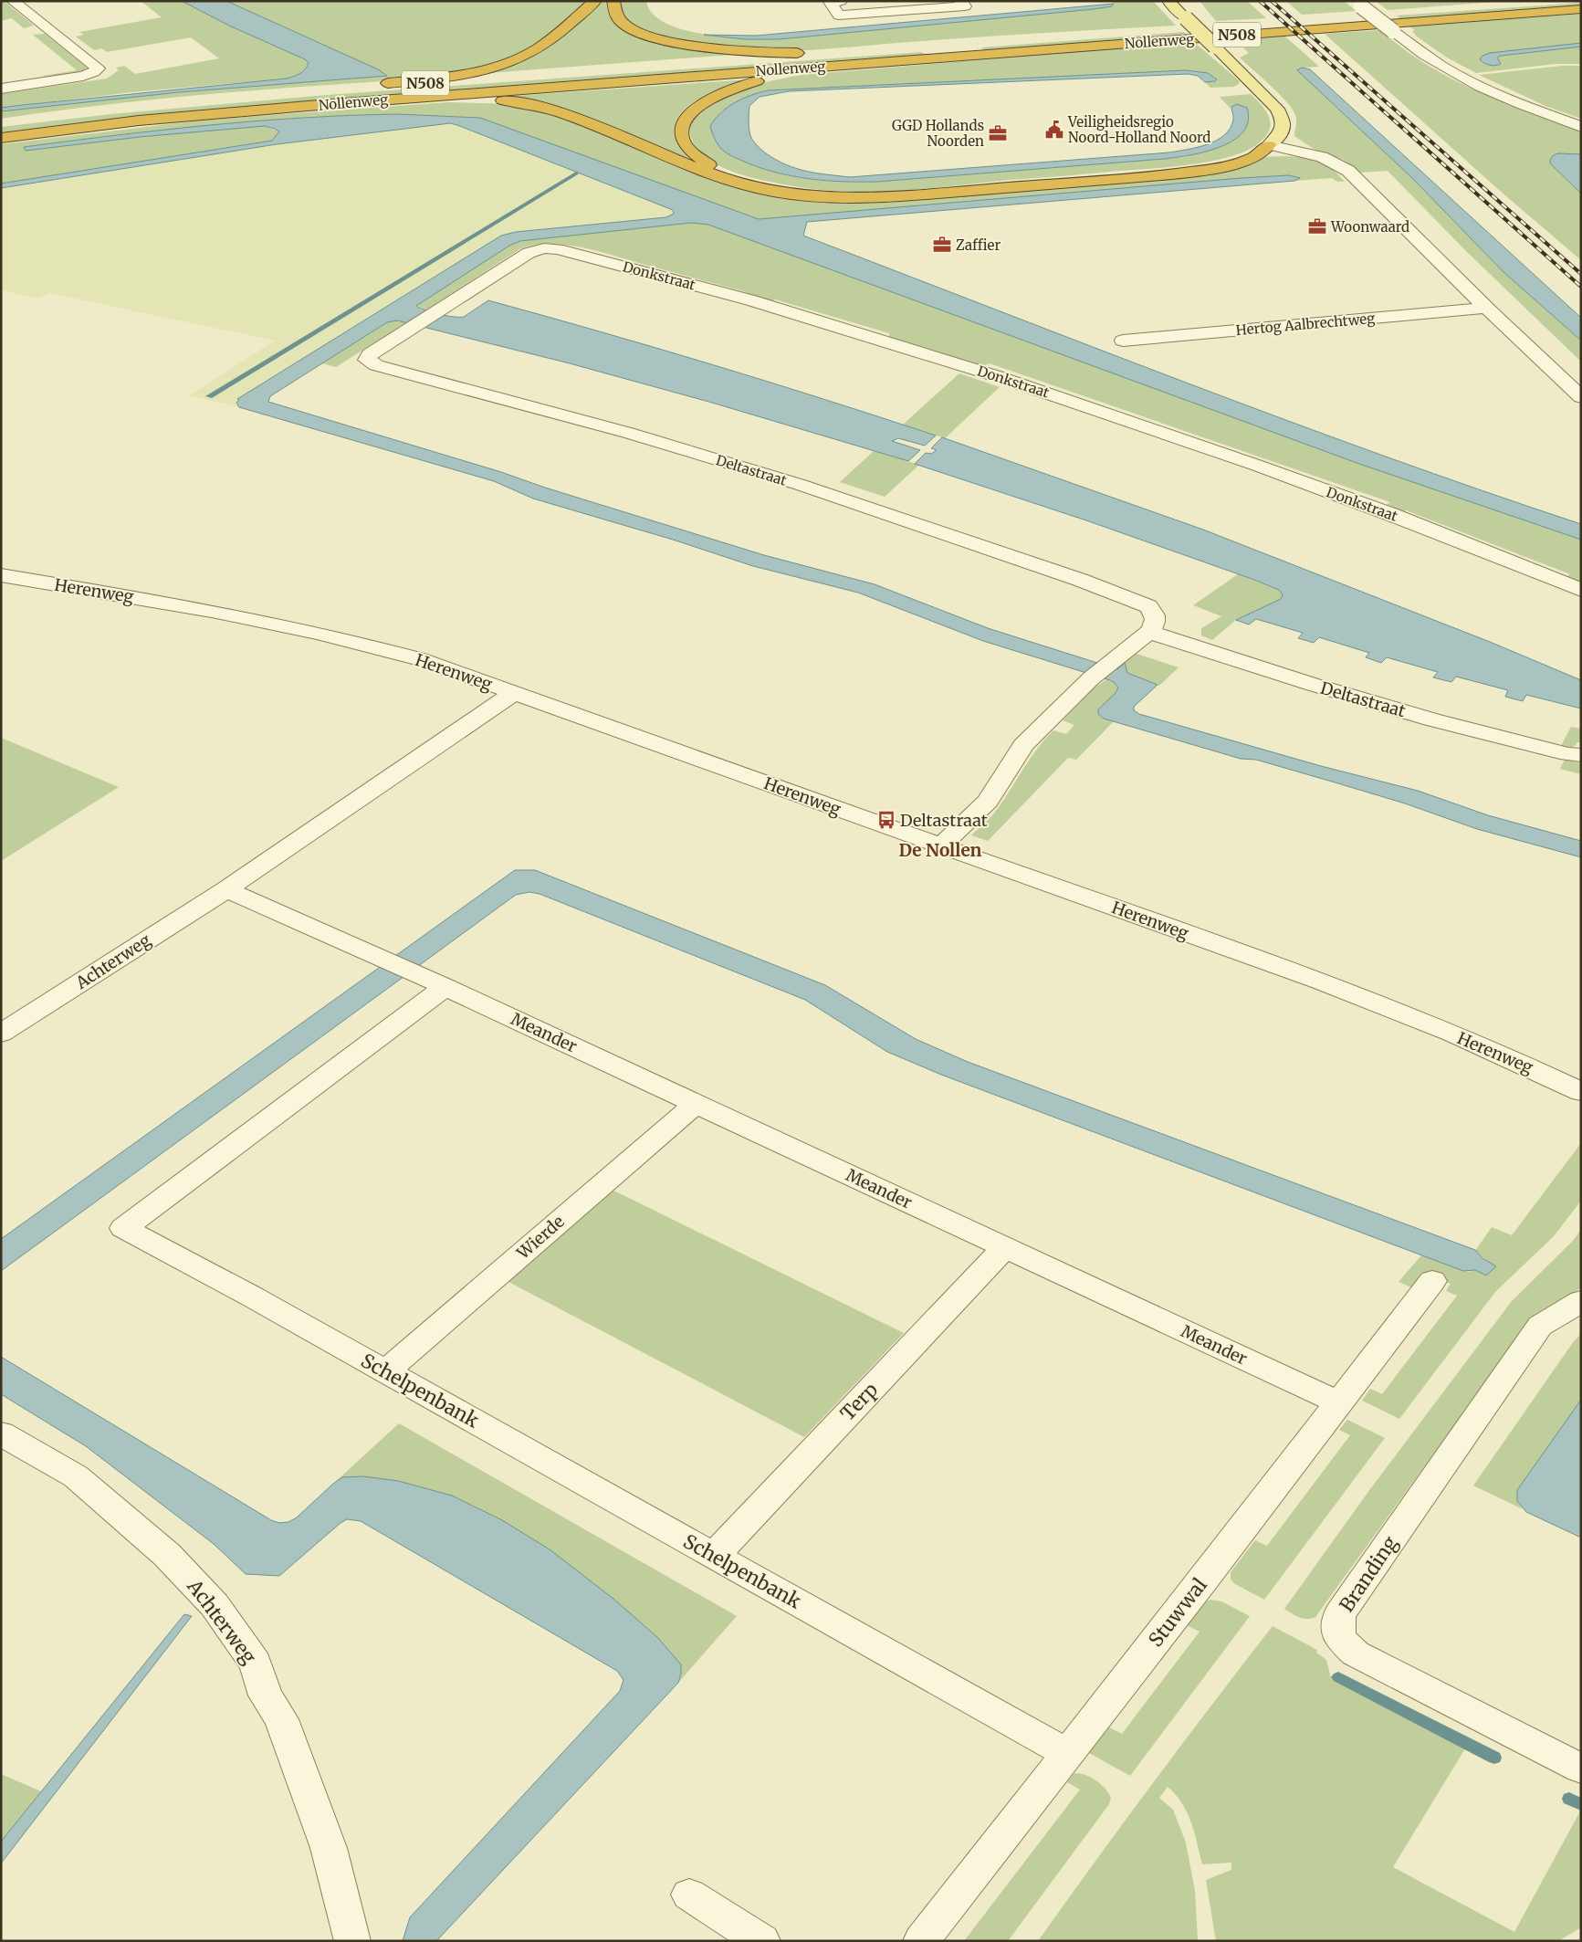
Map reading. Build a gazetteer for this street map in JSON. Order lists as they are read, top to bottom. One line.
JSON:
{"streets":{"highway":["N508","Nollenweg"],"street":["Donkstraat","Hertog Aalbrechtweg","Deltastraat","Herenweg","Achterweg","Meander","Wierde","Schelpenbank","Terp","Branding","Stuwwal"]},"crossings":[["Donkstraat","Deltastraat"],["Achterweg","Meander"],["Meander","Wierde"],["Meander","Schelpenbank"],["Meander","Terp"],["Meander","Stuwwal"],["Wierde","Schelpenbank"],["Schelpenbank","Terp"],["Schelpenbank","Stuwwal"]],"districts":["De Nollen"],"places":{"public building":["Veiligheidsregio Noord-Holland Noord"],"office":["GGD Hollands Noorden","Woonwaard","Zaffier"],"bus stop":["Deltastraat"]}}
